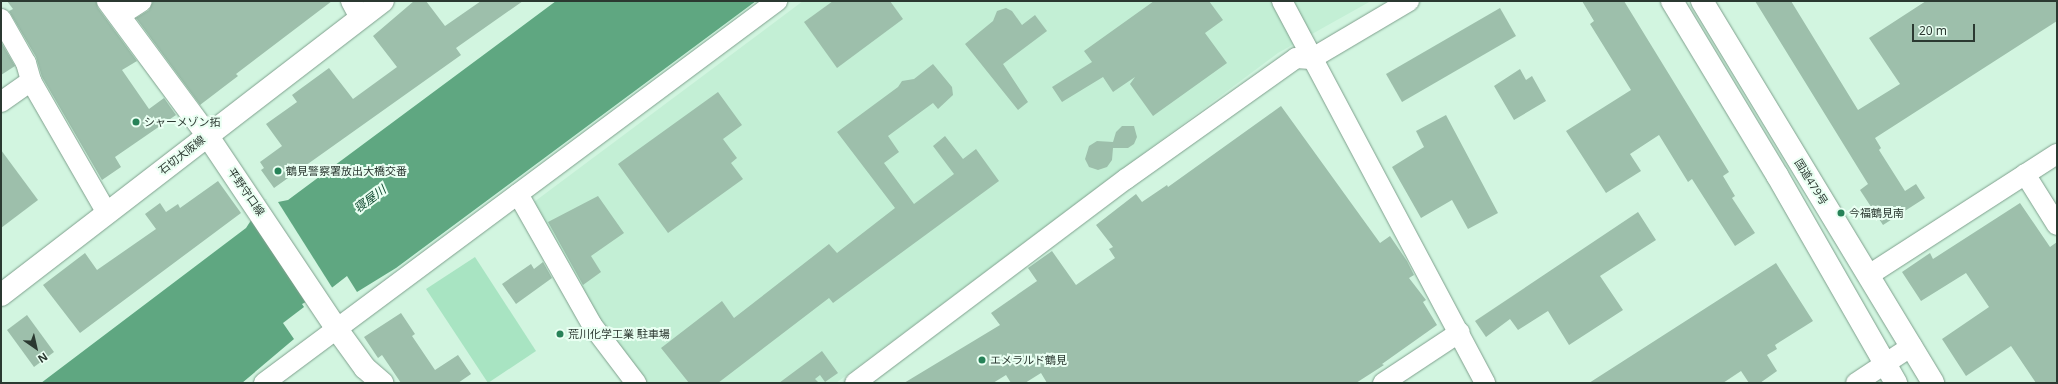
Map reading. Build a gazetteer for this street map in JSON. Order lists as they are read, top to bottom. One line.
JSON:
{"streets":{"main road":["石切大阪線","国道479号","平野守口線"]},"crossings":[["石切大阪線","平野守口線"]],"water":["寝屋川"],"places":["シャーメゾン拓","鶴見警察署放出大橋交番","今福鶴見南","荒川化学工業 駐車場","エメラルド鶴見"],"scale_bar":"20 m","north":"bottom right"}
